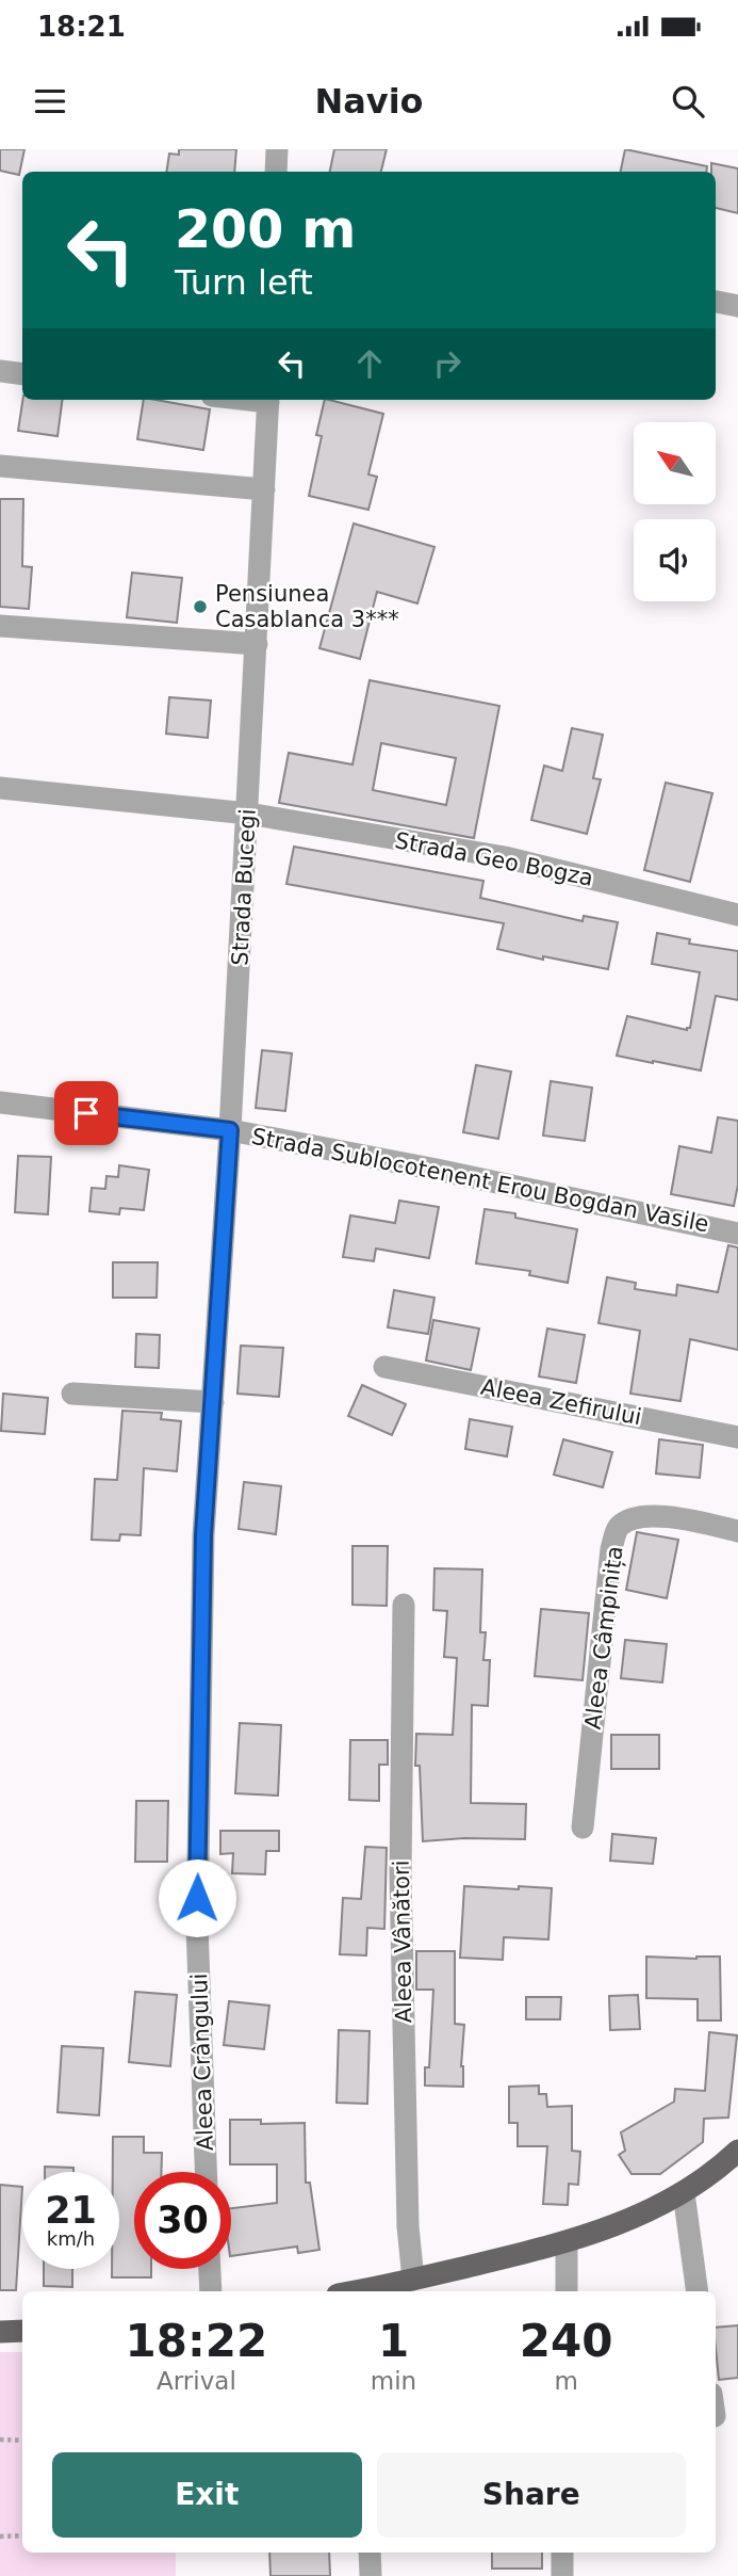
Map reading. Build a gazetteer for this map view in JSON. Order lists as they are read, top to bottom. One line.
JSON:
{"streets":{"street":["Strada Geo Bogza","Strada Bucegi","Strada Sublocotenent Erou Bogdan Vasile","Aleea Zefirului","Aleea Câmpinița","Aleea Vânători","Aleea Crângului"]},"crossings":[["Strada Geo Bogza","Strada Bucegi"],["Strada Bucegi","Strada Sublocotenent Erou Bogdan Vasile"],["Strada Bucegi","Aleea Crângului"],["Strada Sublocotenent Erou Bogdan Vasile","Aleea Crângului"]],"places":["Pensiunea Casablanca 3***"],"north":"top left","page":{"status":"18:21","header":"Navio","turn":["200 m","Turn left"],"speed":"21 km/h","limit":"30","eta":["18:22","Arrival","1","min","240","m"],"buttons":["Exit","Share"]}}
